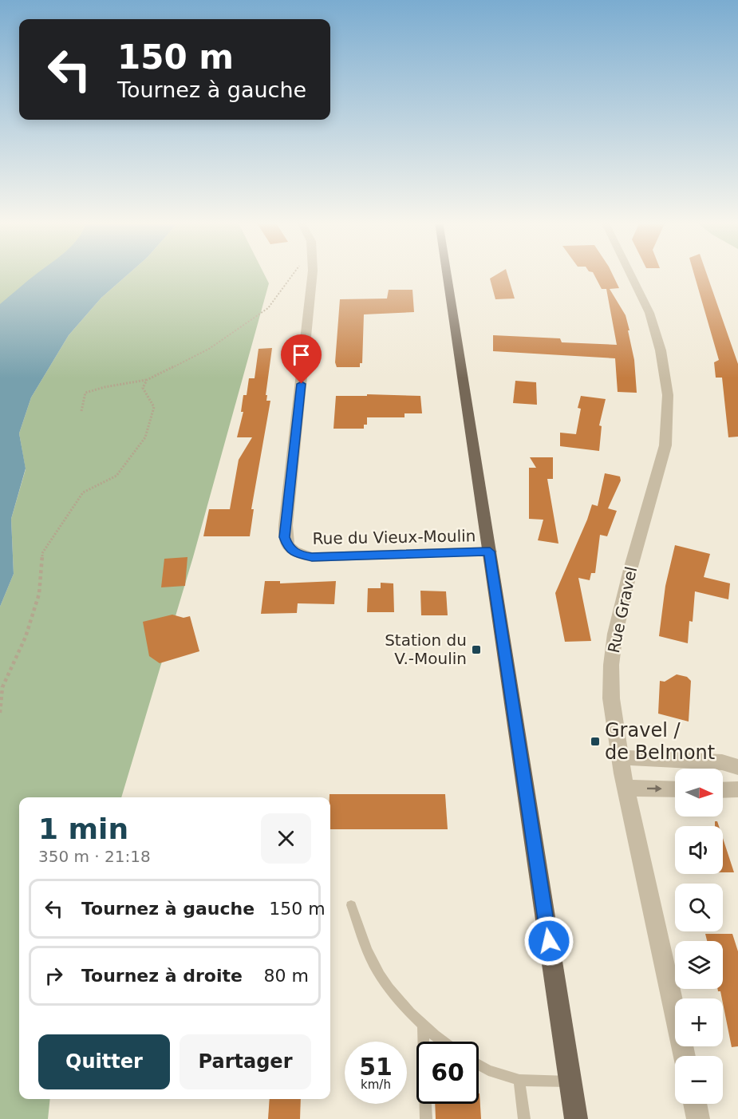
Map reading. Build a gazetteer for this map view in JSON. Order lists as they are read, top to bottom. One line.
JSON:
{"streets":{"street":["Rue du Vieux-Moulin","Rue Gravel"]},"places":{"transit":["Station du V.-Moulin","Gravel / de Belmont"]},"north":"right","page":{"turn":["150 m","Tournez à gauche"],"map_buttons":["+","−"],"heading":["1 min","350 m · 21:18"],"list":[{"name":"Tournez à gauche","value":"150 m"},{"name":"Tournez à droite","value":"80 m"}],"buttons":["Quitter","Partager"],"speed":"51 km/h","limit":"60"}}
